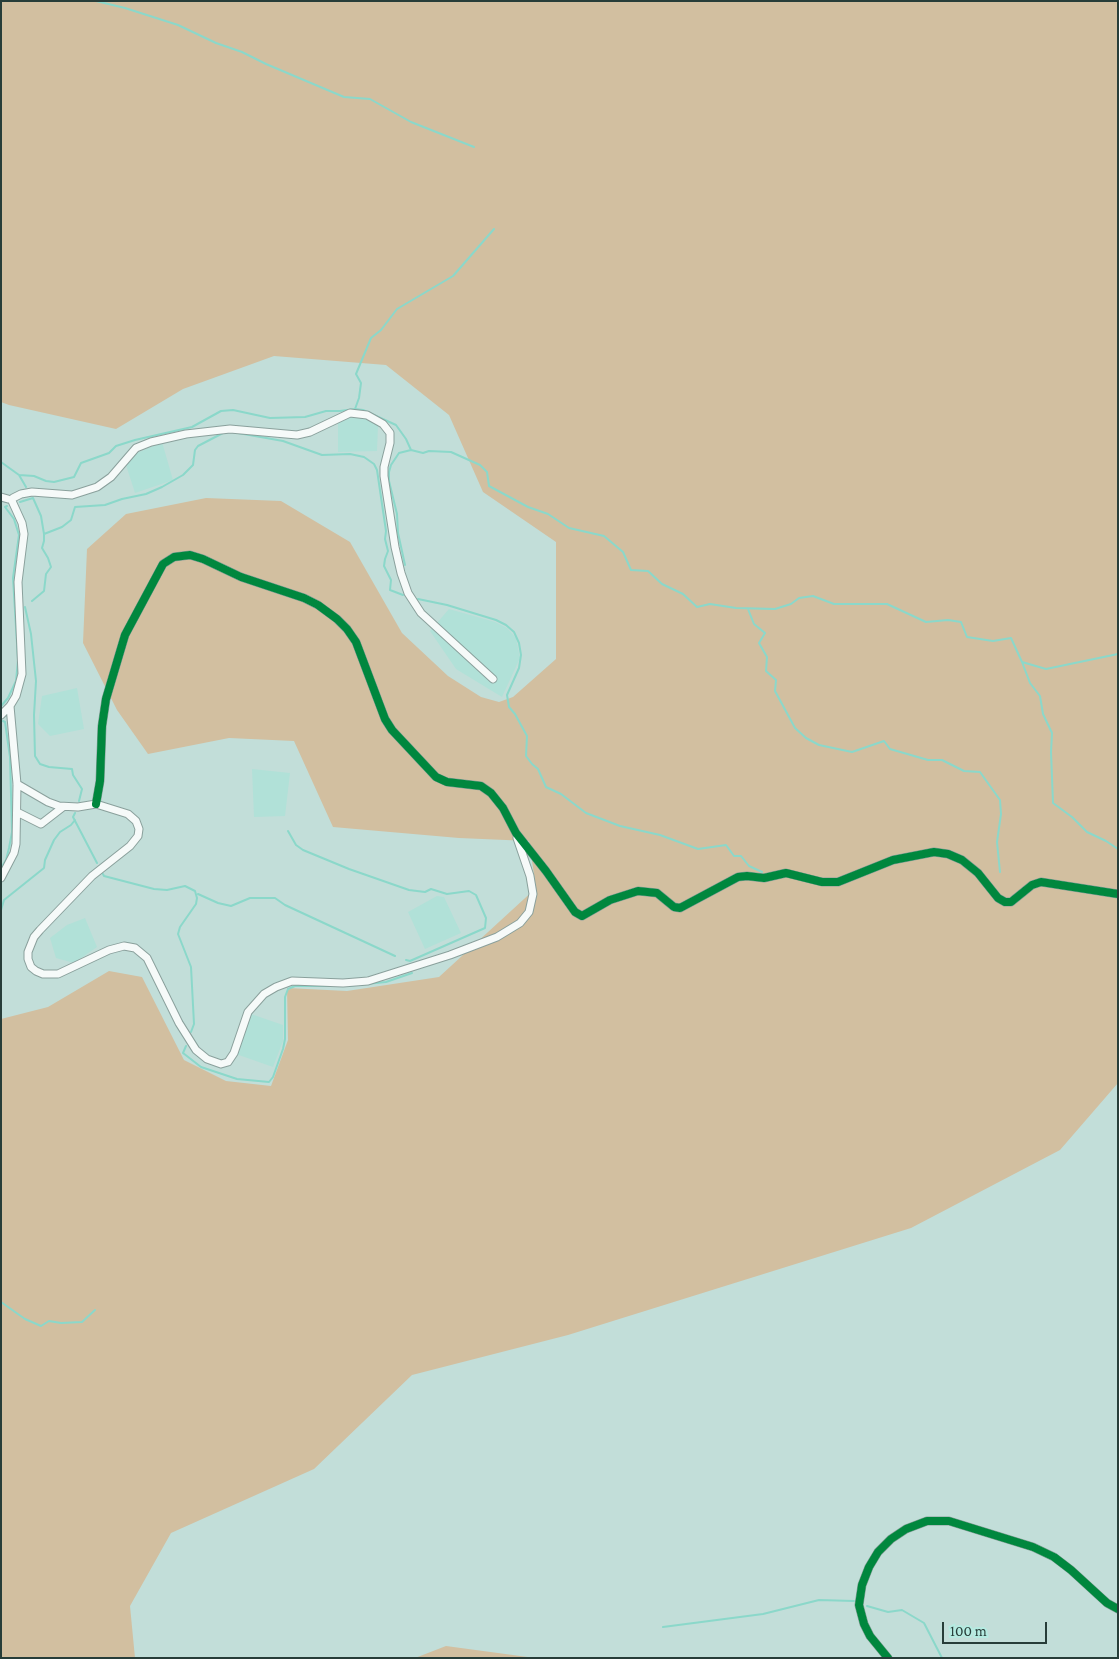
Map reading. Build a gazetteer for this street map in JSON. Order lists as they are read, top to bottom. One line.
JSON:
{"scale_bar":"100 m"}
